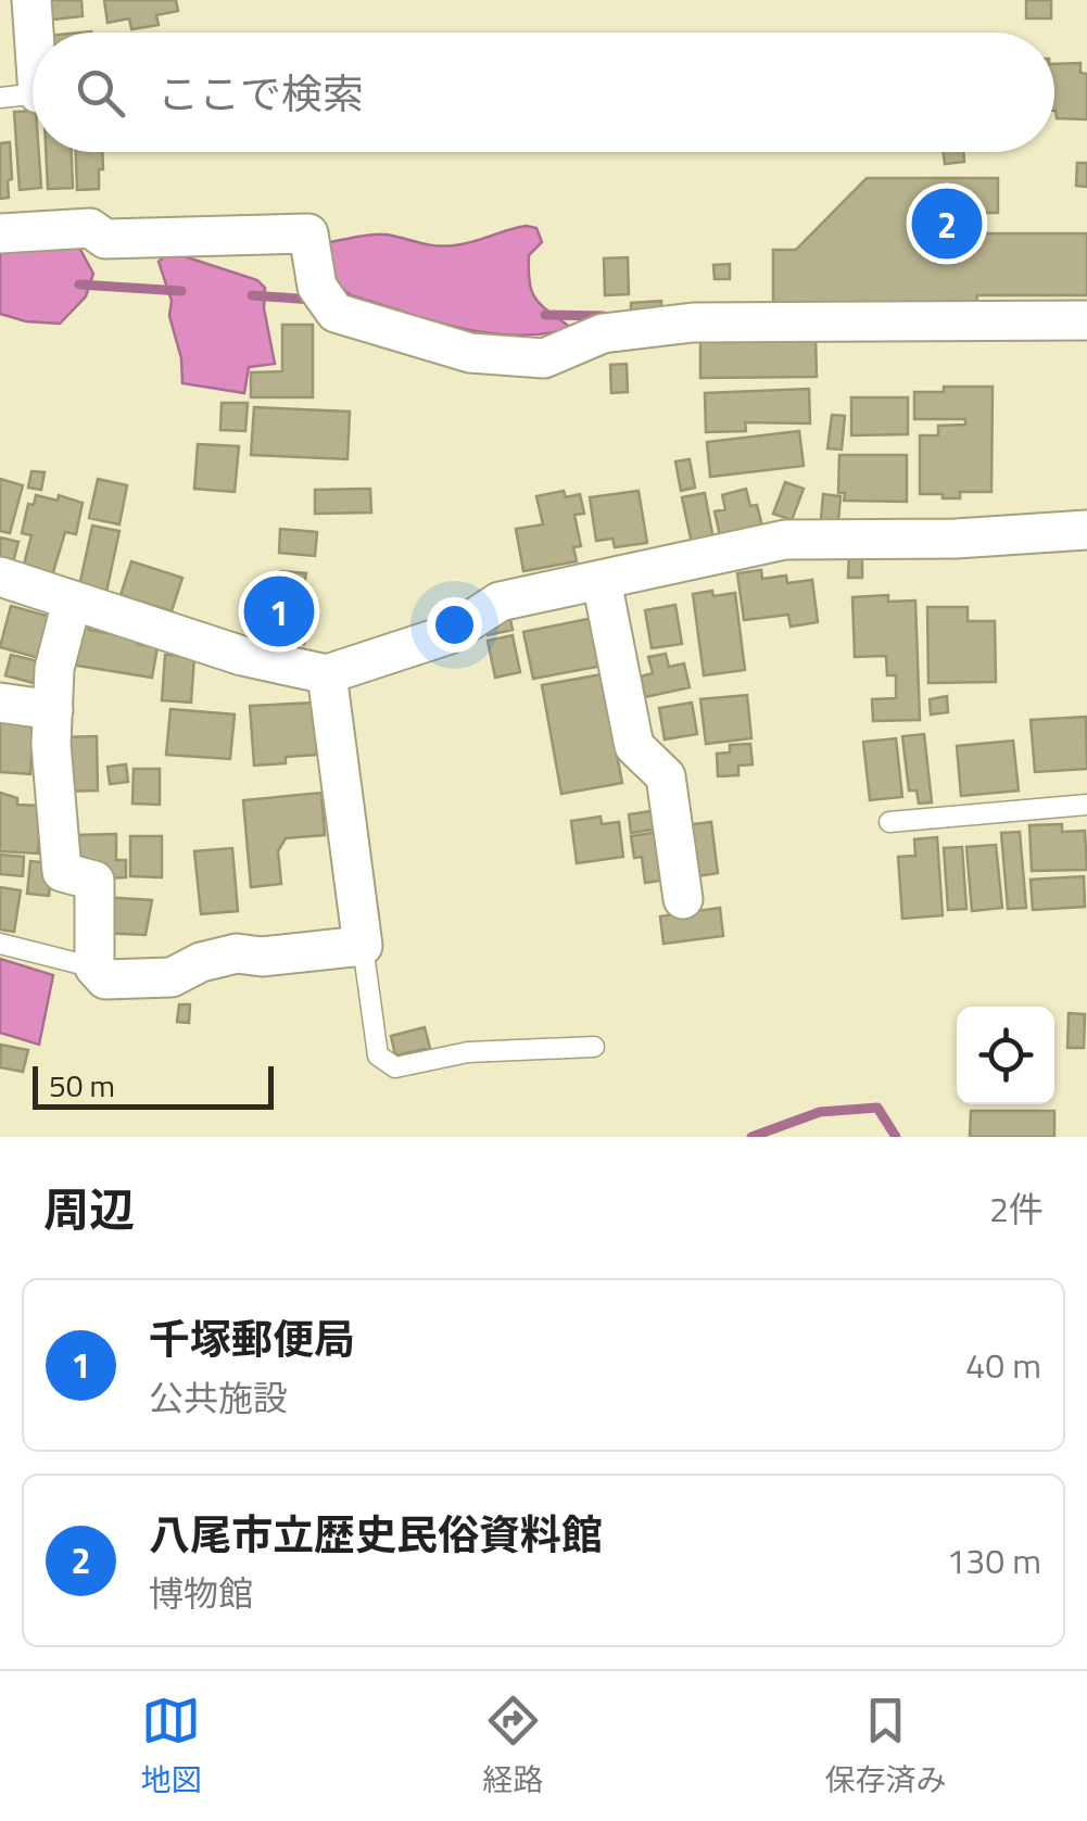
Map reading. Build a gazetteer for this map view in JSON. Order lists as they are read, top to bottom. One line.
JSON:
{"scale_bar":"50 m","page":{"search":"ここで検索","pins":["2","1"],"scale":"50 m","heading":["周辺","2件"],"list":[{"mark":"1","name":"千塚郵便局","note":"公共施設","value":"40 m"},{"mark":"2","name":"八尾市立歴史民俗資料館","note":"博物館","value":"130 m"}],"nav":["地図","経路","保存済み"]}}
